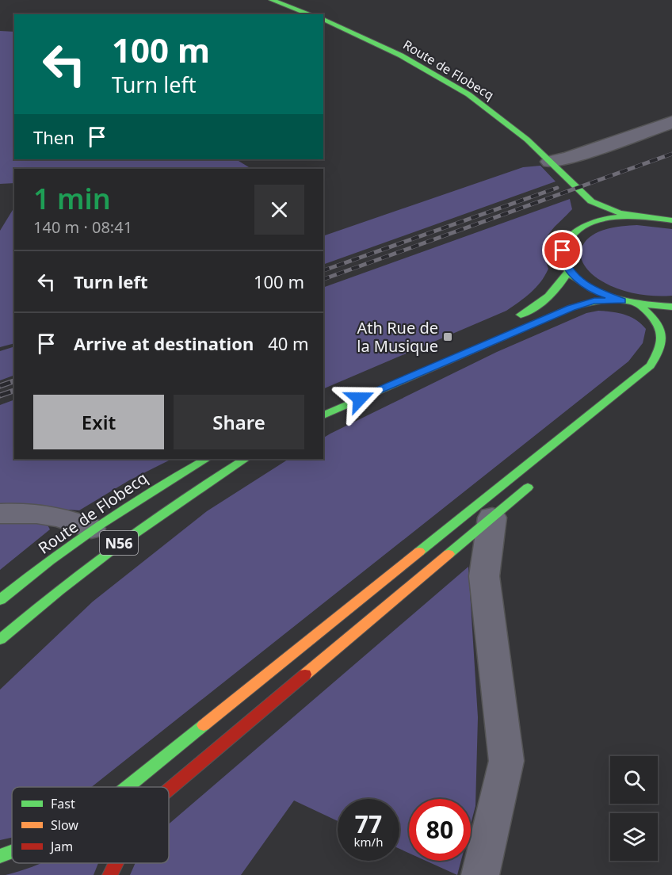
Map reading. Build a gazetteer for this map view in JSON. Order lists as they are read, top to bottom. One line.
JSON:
{"streets":{"main road":["Route de Flobecq","N56"]},"places":{"transit":["Ath Rue de la Musique"]},"legend":["Fast","Slow","Jam"],"page":{"turn":["100 m","Turn left"],"then":"Then","heading":["1 min","140 m · 08:41"],"list":[{"name":"Turn left","value":"100 m"},{"name":"Arrive at destination","value":"40 m"}],"buttons":["Exit","Share"],"speed":"77 km/h","limit":"80"}}
